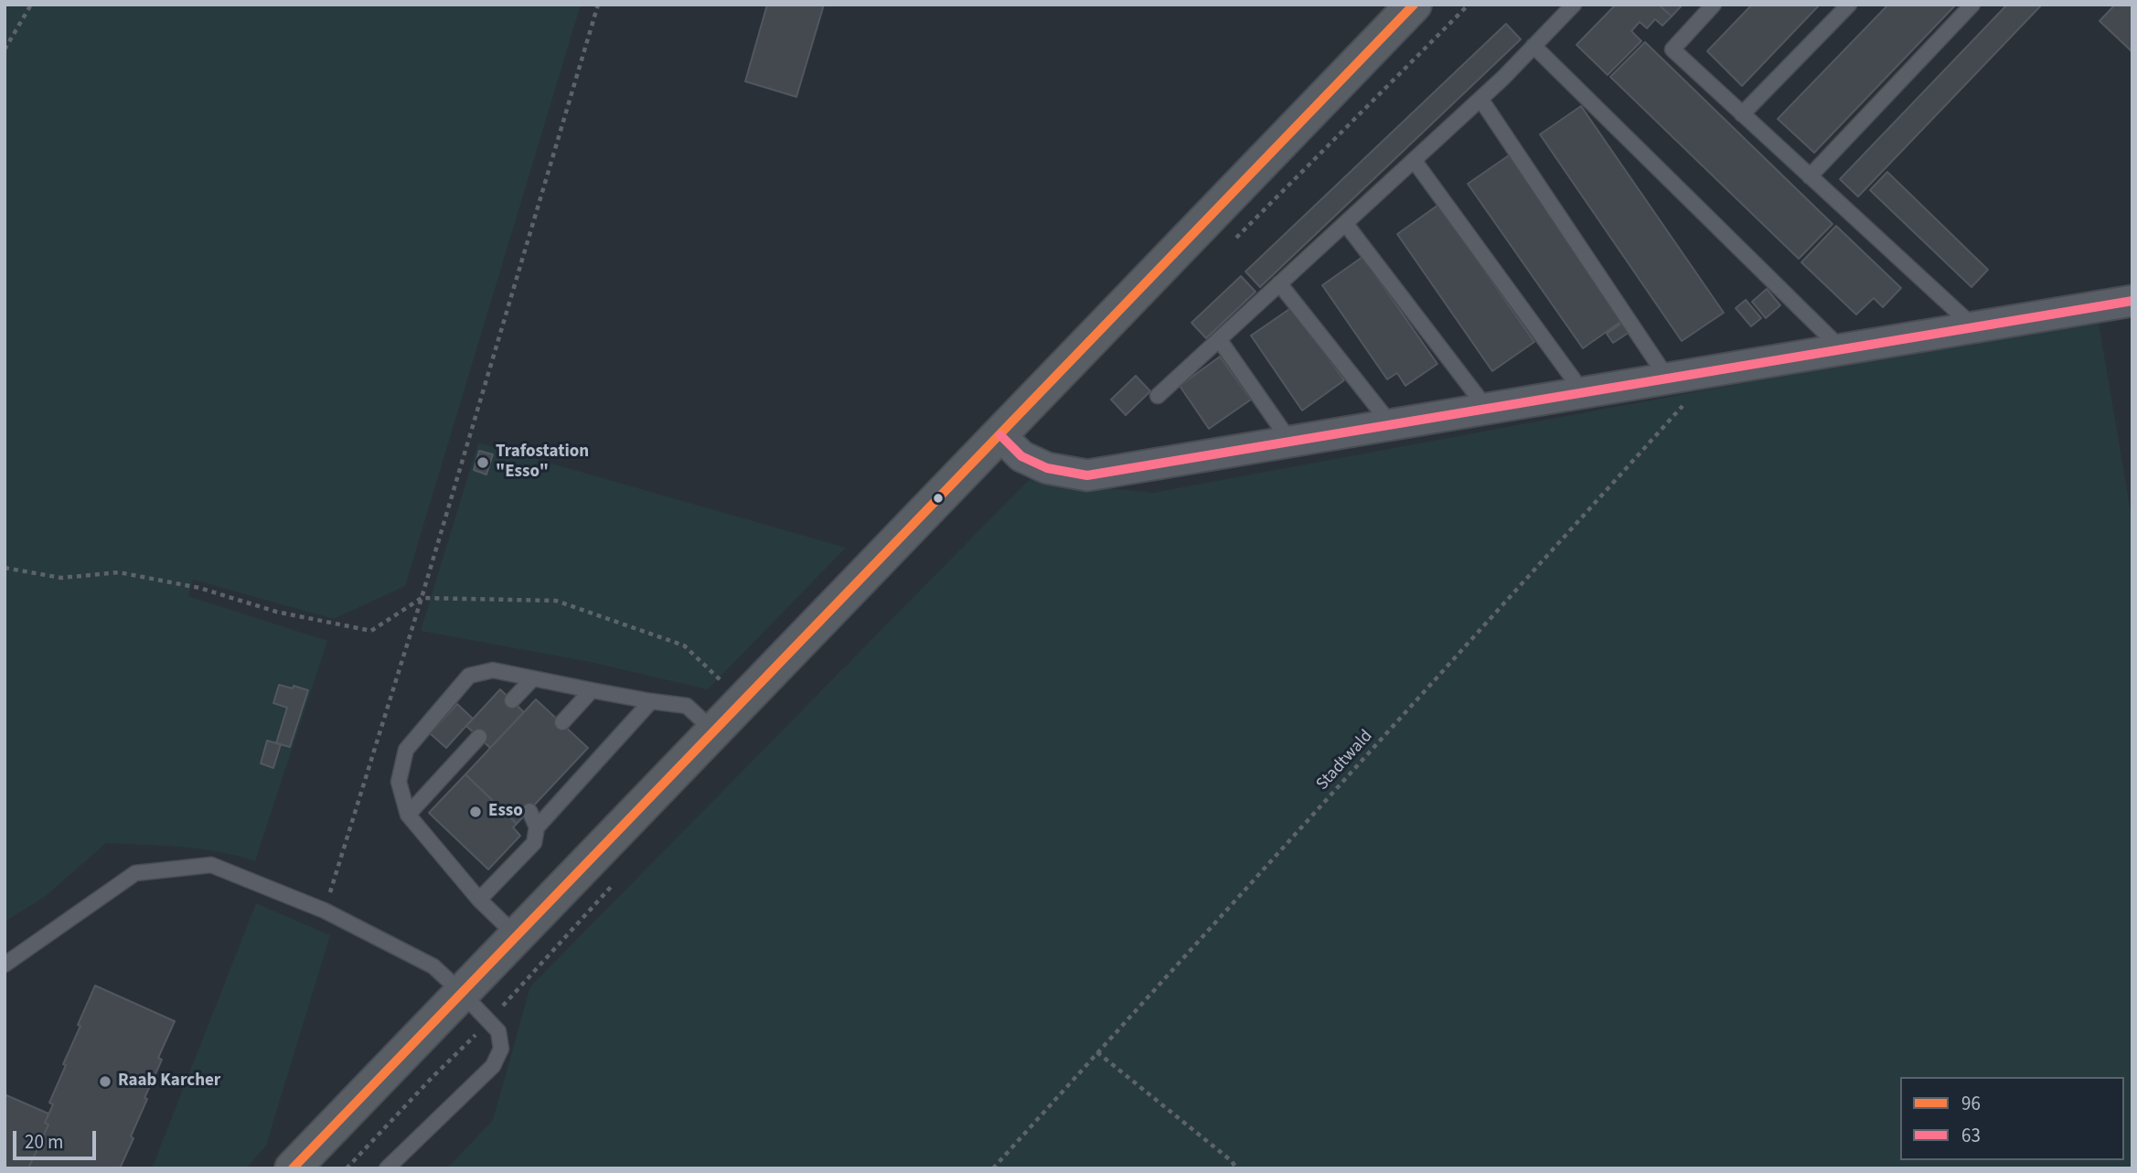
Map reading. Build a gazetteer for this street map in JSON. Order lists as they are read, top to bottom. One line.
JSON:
{"streets":{"path":["Stadtwald"]},"places":["Trafostation \"Esso\"","Esso","Raab Karcher"],"lines":["transit line 96","transit line 63"],"legend":["96","63"],"scale_bar":"20 m"}
